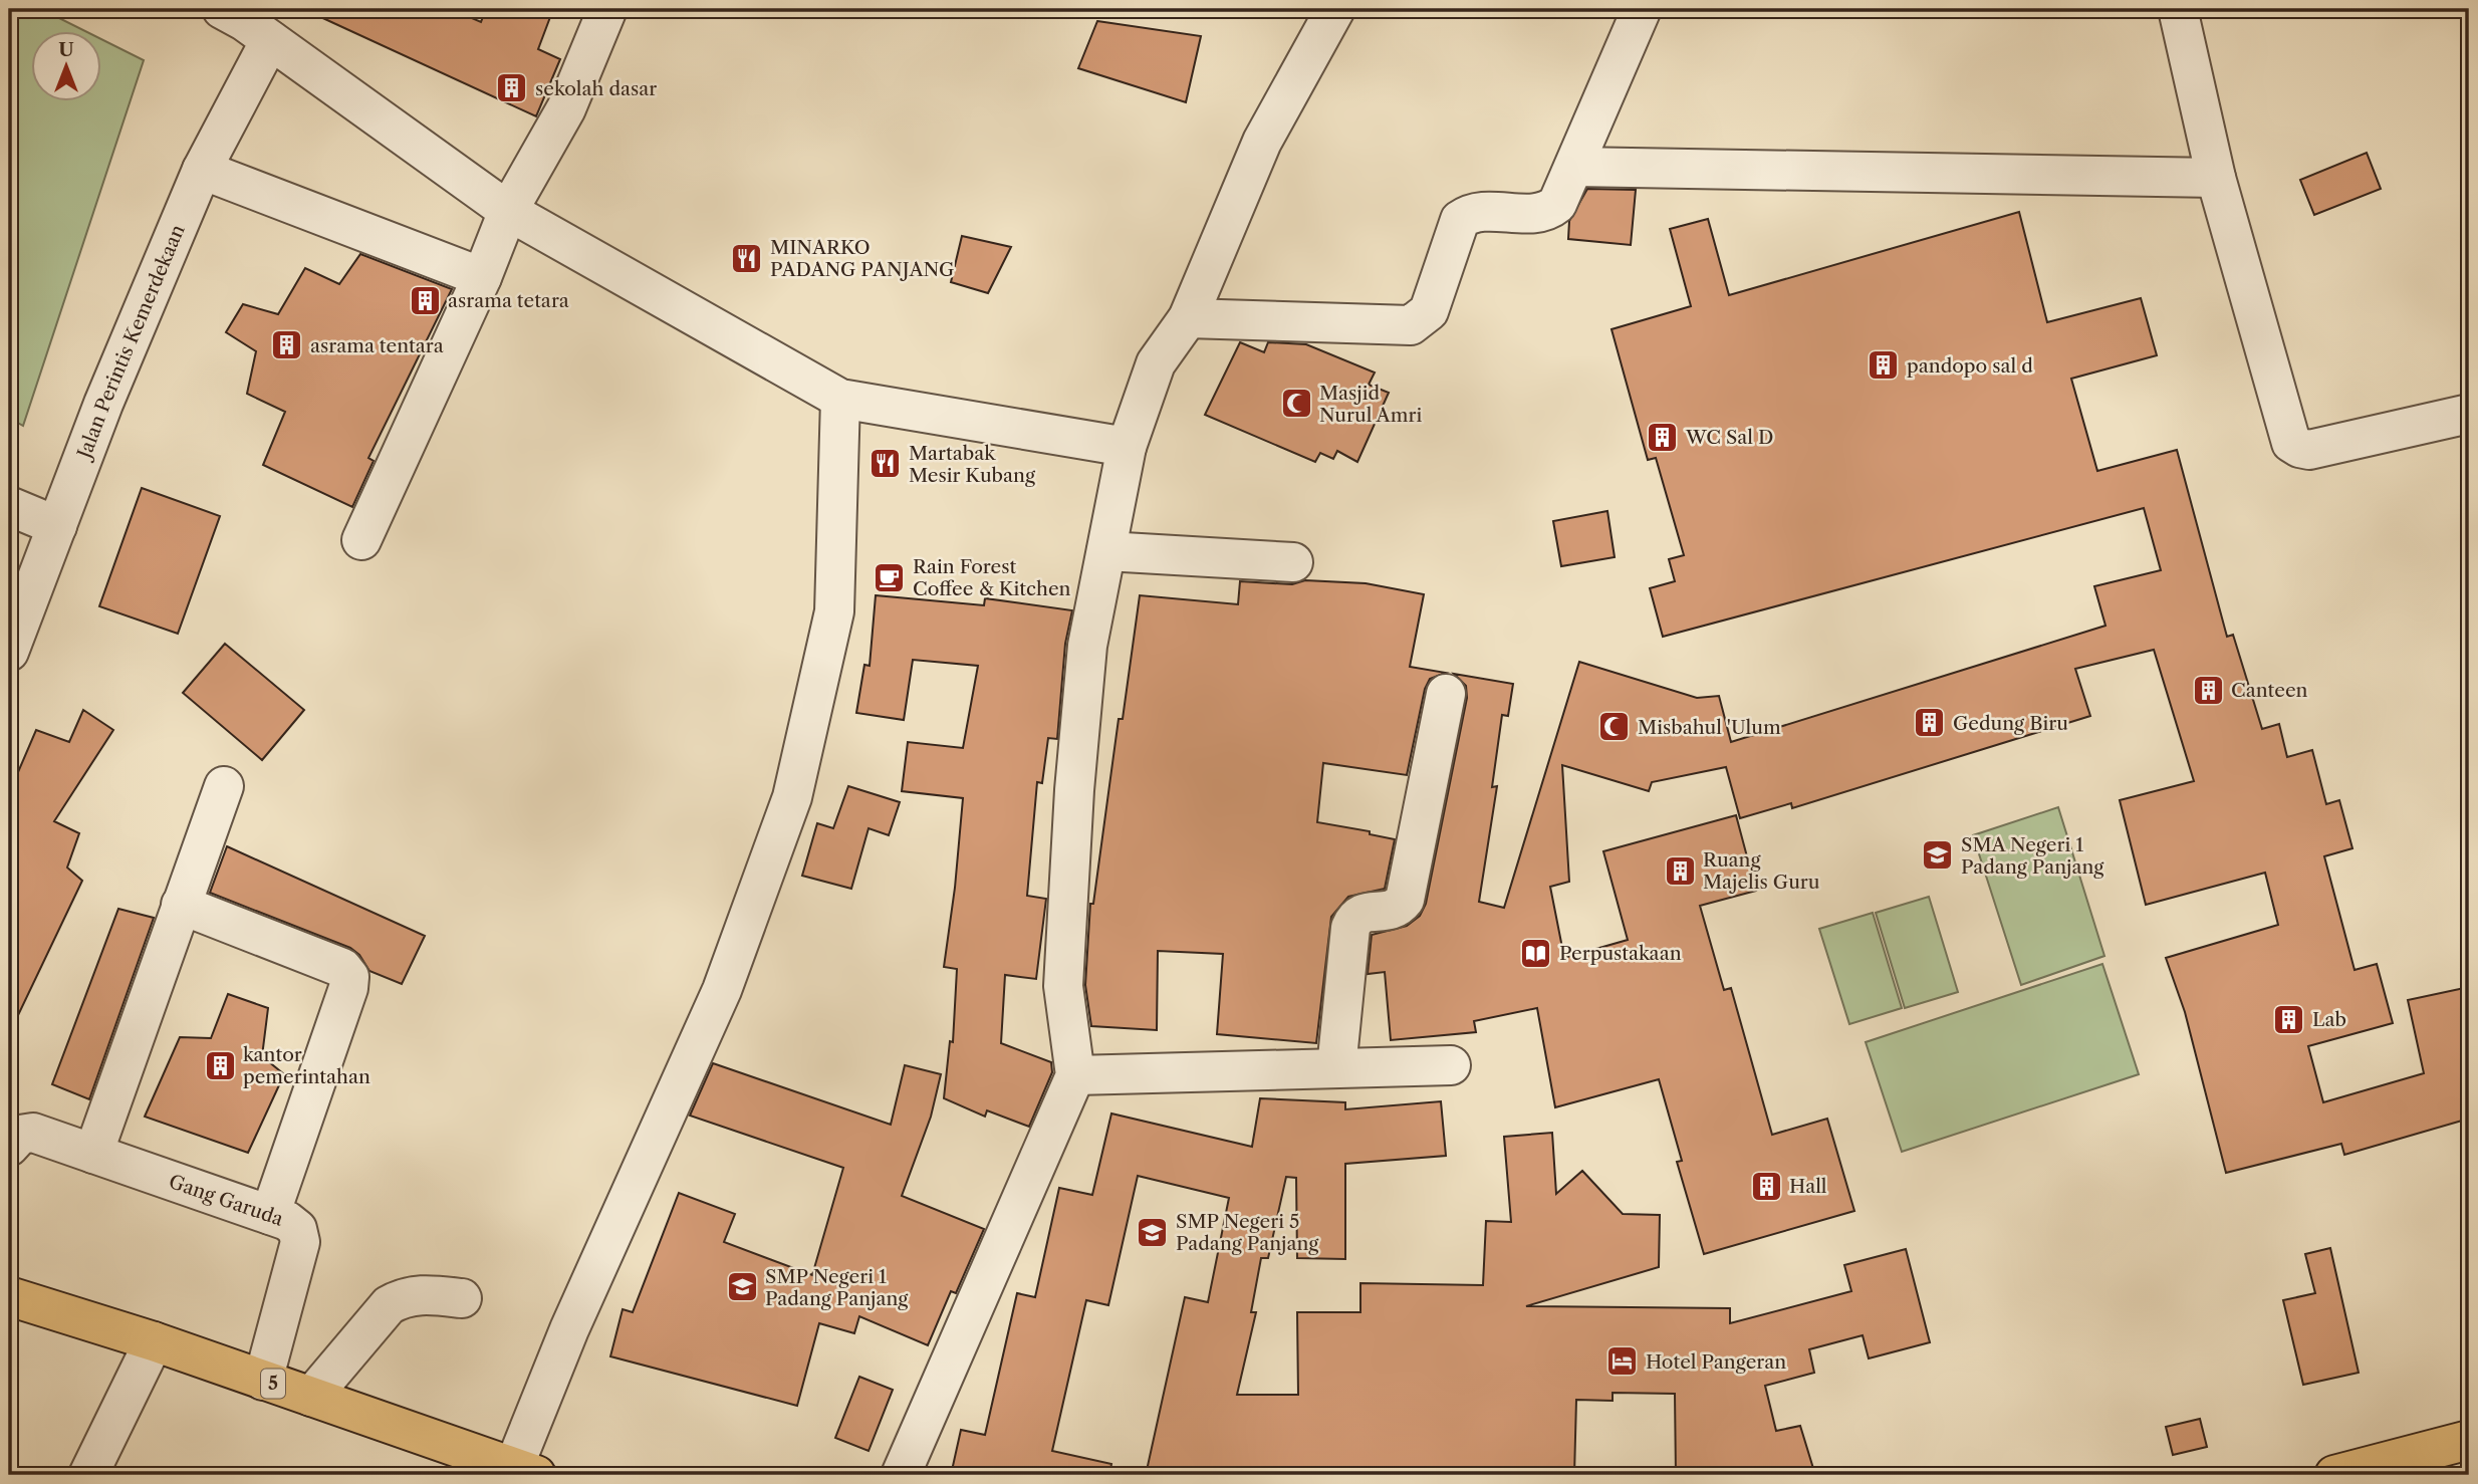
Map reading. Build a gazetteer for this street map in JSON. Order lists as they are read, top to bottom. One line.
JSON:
{"streets":{"highway":["5"],"street":["Jalan Perintis Kemerdekaan","Gang Garuda"]},"crossings":[["Gang Garuda","5"]],"places":{"building":["sekolah dasar","asrama tetara","asrama tentara","pandopo sal d","WC Sal D","Canteen","Gedung Biru","Ruang Majelis Guru","Lab","kantor pemerintahan","Hall"],"restaurant":["MINARKO PADANG PANJANG","Martabak Mesir Kubang"],"mosque":["Masjid Nurul Amri","Misbahul 'Ulum"],"cafe":["Rain Forest Coffee & Kitchen"],"school or university":["SMA Negeri 1 Padang Panjang","SMP Negeri 5 Padang Panjang","SMP Negeri 1 Padang Panjang"],"library":["Perpustakaan"],"hotel":["Hotel Pangeran"]},"north":"top"}
